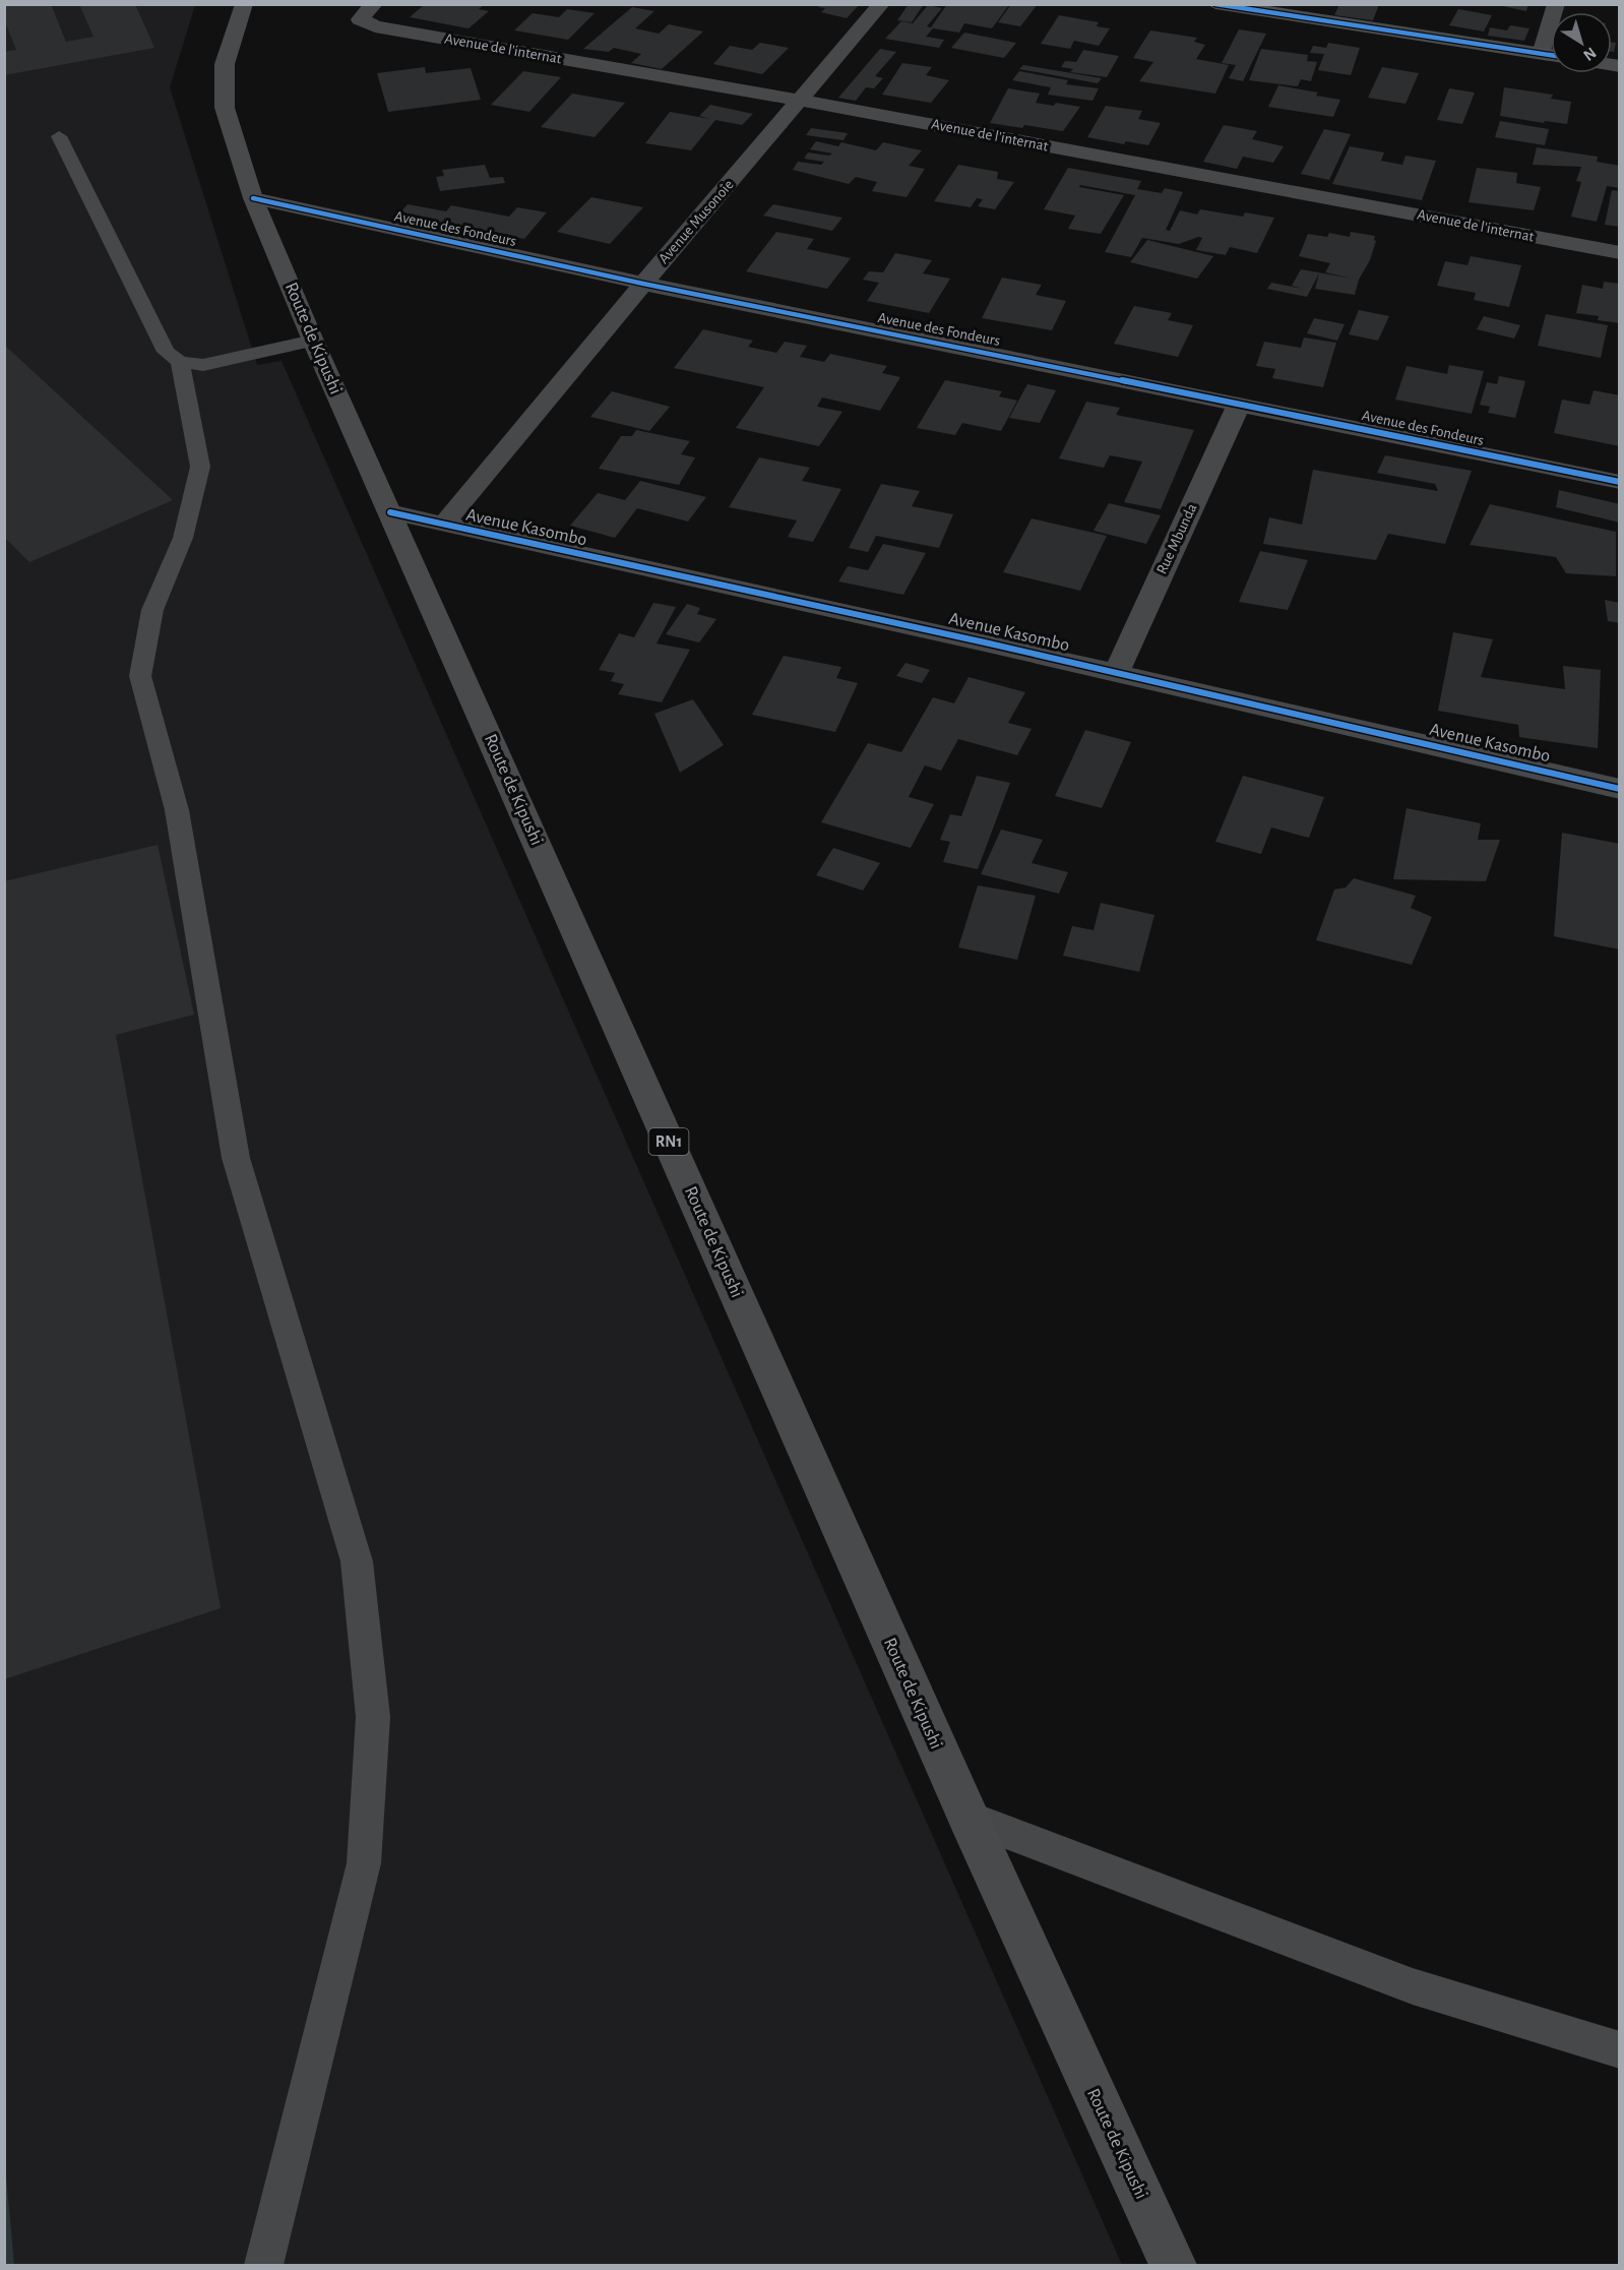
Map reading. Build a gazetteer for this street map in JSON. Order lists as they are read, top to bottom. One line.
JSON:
{"streets":{"highway":["Route de Kipushi","RN1"],"street":["Avenue de l'internat","Avenue Musonoïe","Avenue des Fondeurs","Avenue Kasombo","Rue Mbunda"]},"crossings":[["Avenue de l'internat","Avenue Musonoïe"],["Avenue Musonoïe","Avenue des Fondeurs"],["Avenue Musonoïe","Avenue Kasombo"],["Avenue des Fondeurs","Route de Kipushi"],["Avenue des Fondeurs","Rue Mbunda"],["Route de Kipushi","Avenue Kasombo"],["Avenue Kasombo","Rue Mbunda"]],"north":"bottom right"}
